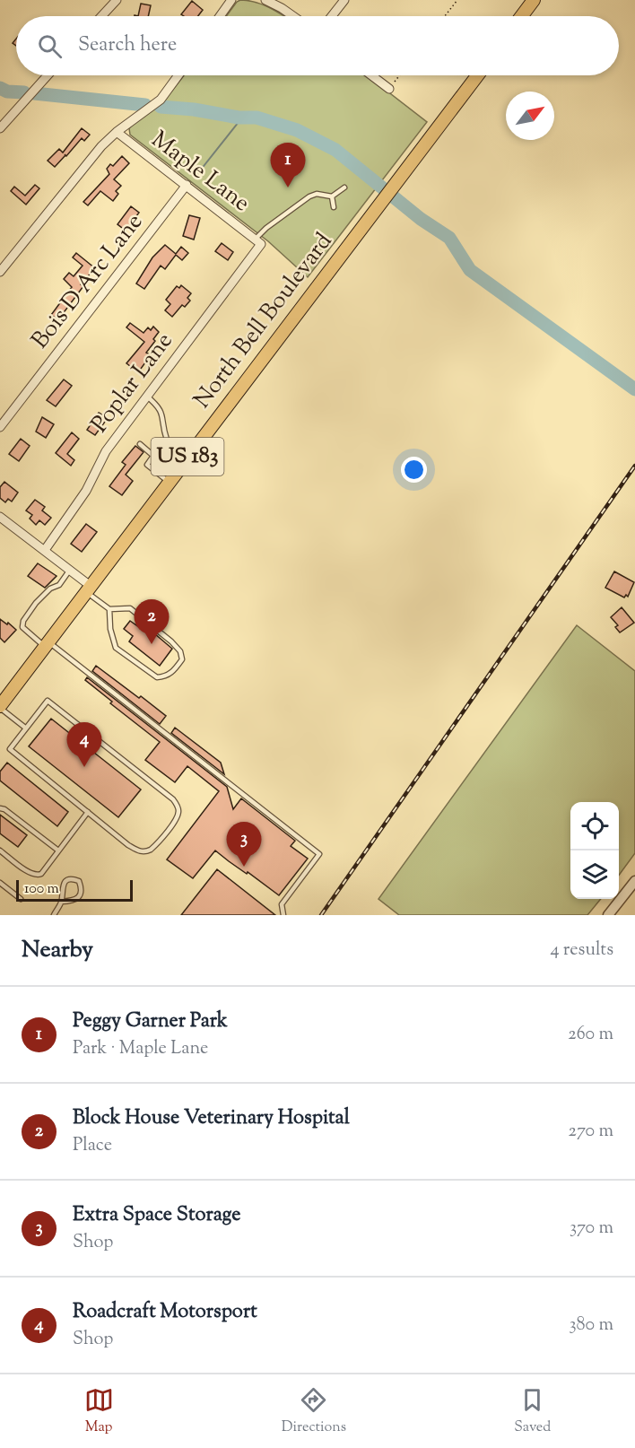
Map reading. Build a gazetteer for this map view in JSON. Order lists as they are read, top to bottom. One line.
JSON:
{"streets":{"main road":["North Bell Boulevard","US 183"],"street":["Maple Lane","Bois D Arc Lane","Poplar Lane"]},"crossings":[["Maple Lane","Bois D Arc Lane"],["Maple Lane","Poplar Lane"]],"scale_bar":"100 m","north":"top right","page":{"search":"Search here","pins":["1","2","4","3"],"scale":"100 m","heading":["Nearby","4 results"],"list":[{"mark":"1","name":"Peggy Garner Park","note":"Park · Maple Lane","value":"260 m"},{"mark":"2","name":"Block House Veterinary Hospital","note":"Place","value":"270 m"},{"mark":"3","name":"Extra Space Storage","note":"Shop","value":"370 m"},{"mark":"4","name":"Roadcraft Motorsport","note":"Shop","value":"380 m"}],"nav":["Map","Directions","Saved"]}}
